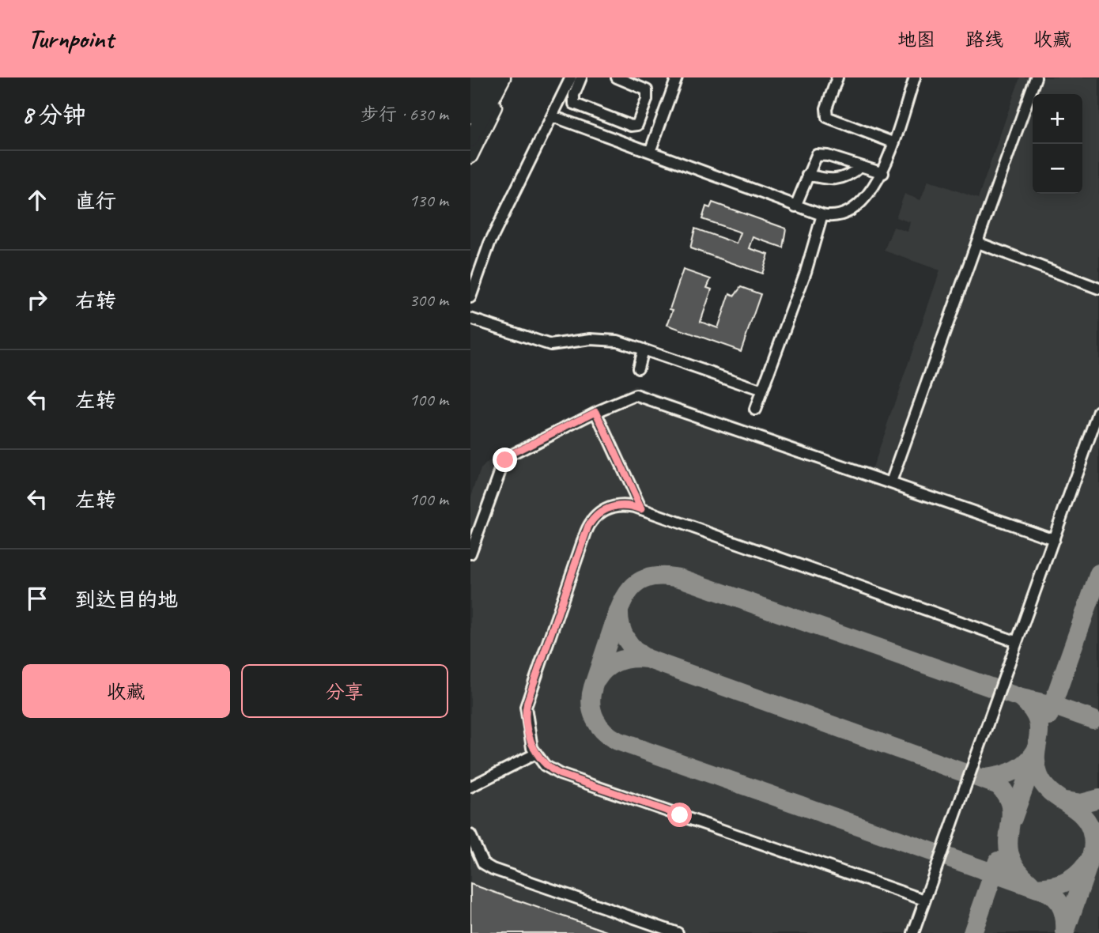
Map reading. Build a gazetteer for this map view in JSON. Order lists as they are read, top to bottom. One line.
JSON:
{"page":{"header":"Turnpoint","nav":["地图","路线","收藏"],"heading":["8 分钟","步行 · 630 m"],"map_buttons":["+","−"],"list":[["直行","130 m"],["右转","300 m"],["左转","100 m"],["左转","100 m"],"到达目的地"],"buttons":["收藏","分享"]}}
